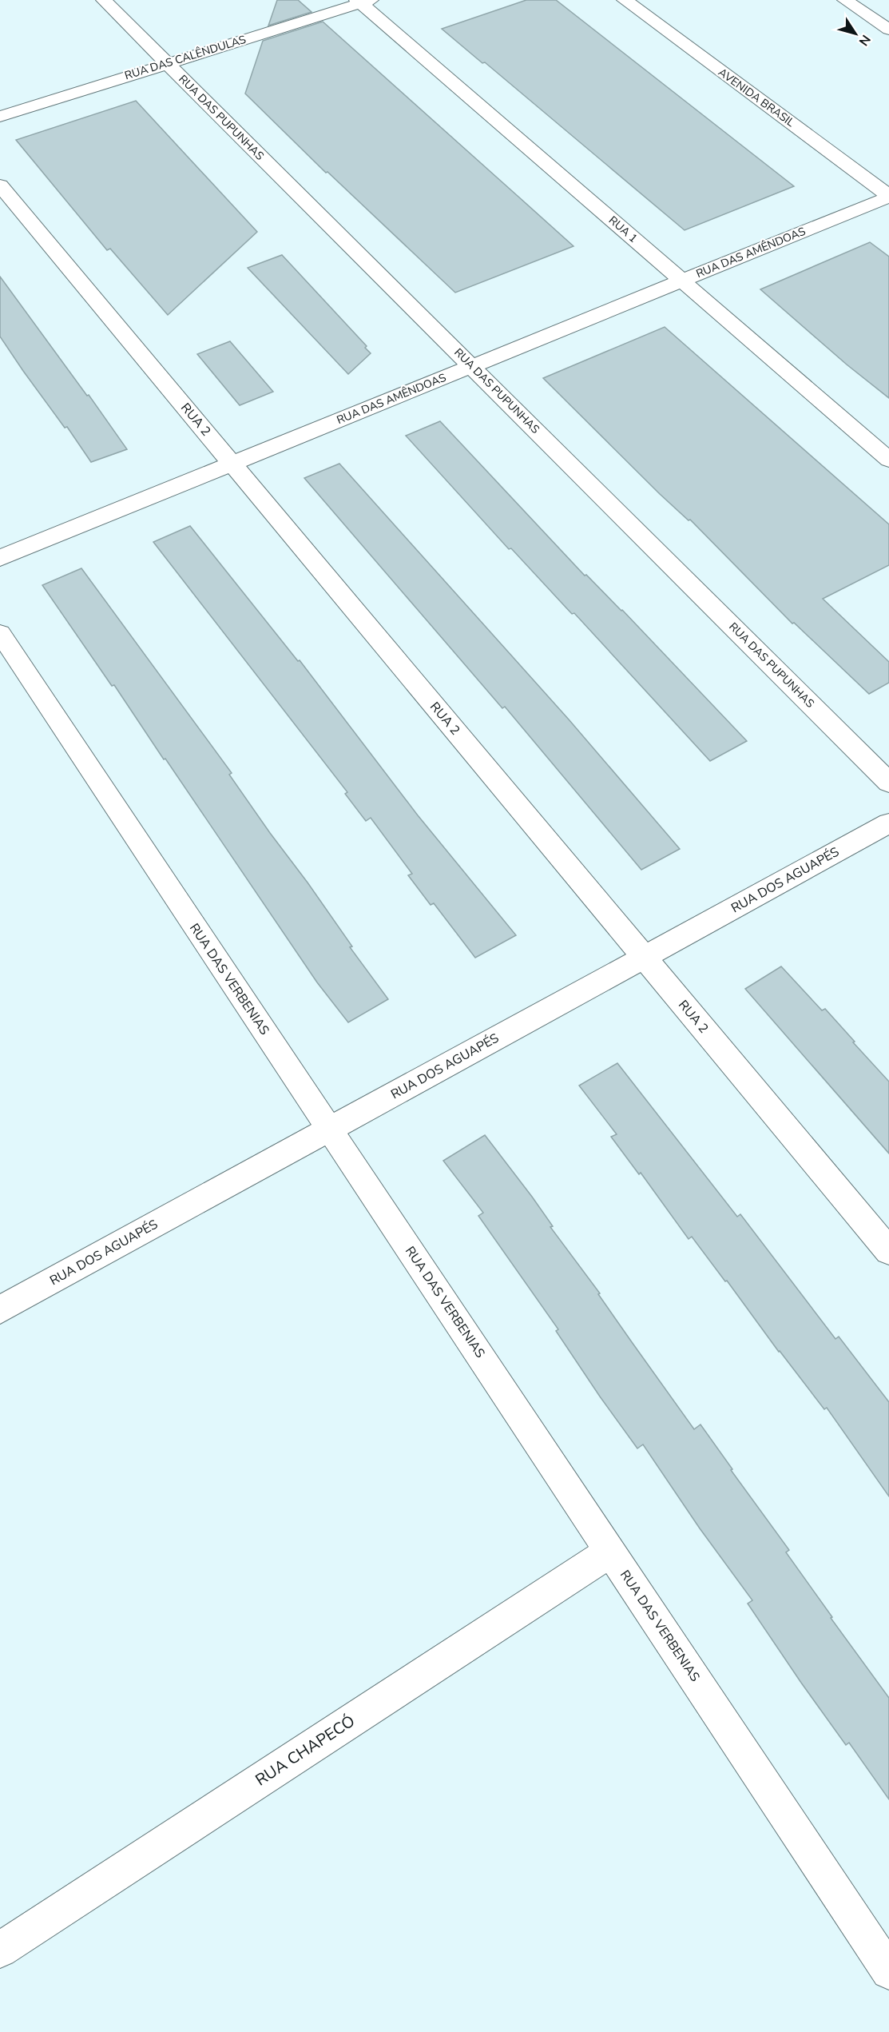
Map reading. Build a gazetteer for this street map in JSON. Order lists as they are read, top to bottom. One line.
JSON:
{"streets":{"street":["RUA DAS CALÊNDULAS","AVENIDA BRASIL","RUA DAS PUPUNHAS","RUA 1","RUA DAS AMÊNDOAS","RUA 2","RUA DOS AGUAPÉS","RUA DAS VERBENIAS","RUA CHAPECÓ"]},"crossings":[["RUA DAS CALÊNDULAS","RUA DAS PUPUNHAS"],["RUA DAS CALÊNDULAS","RUA 1"],["AVENIDA BRASIL","RUA DAS AMÊNDOAS"],["RUA DAS PUPUNHAS","RUA DAS AMÊNDOAS"],["RUA 1","RUA DAS AMÊNDOAS"],["RUA DAS AMÊNDOAS","RUA 2"],["RUA 2","RUA DOS AGUAPÉS"],["RUA DOS AGUAPÉS","RUA DAS VERBENIAS"],["RUA DAS VERBENIAS","RUA CHAPECÓ"]],"north":"bottom right"}
